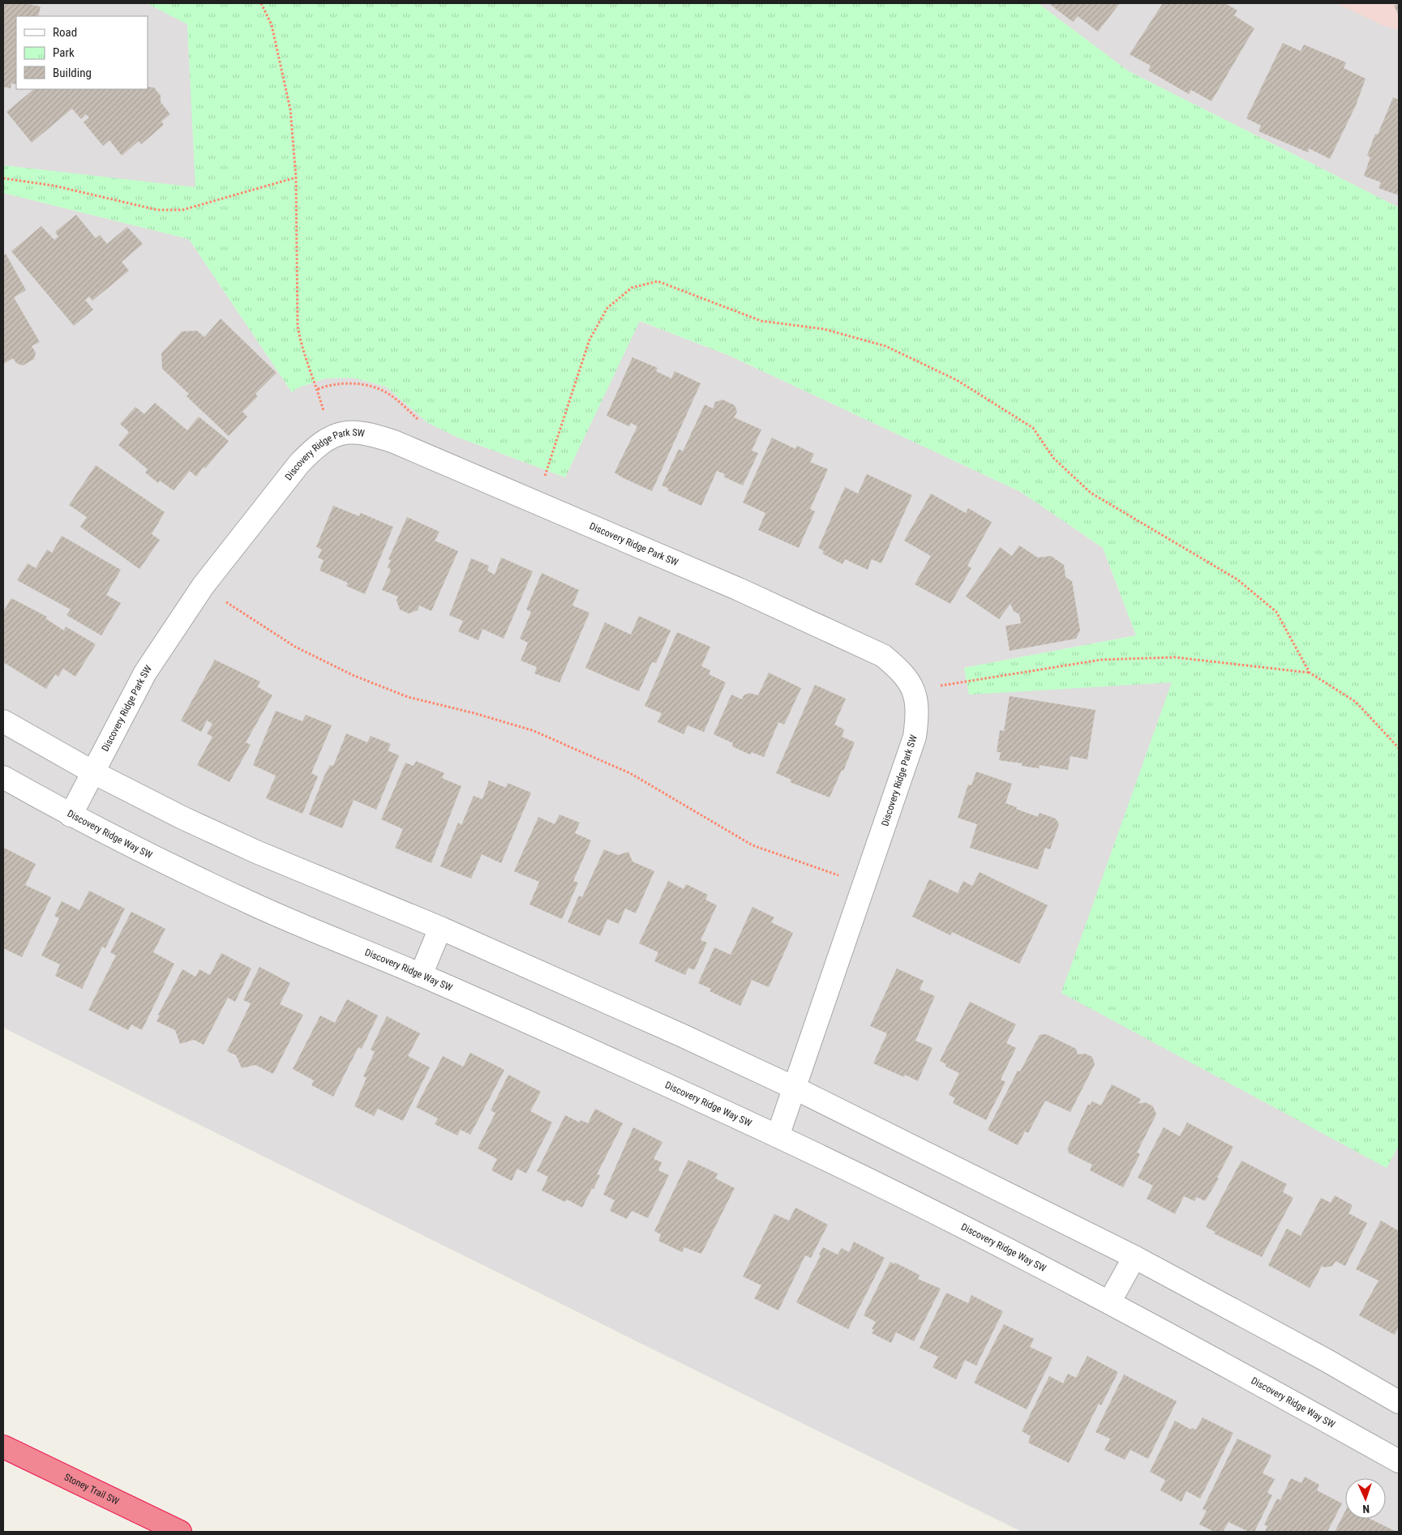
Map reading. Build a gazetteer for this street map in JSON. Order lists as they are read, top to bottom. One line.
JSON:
{"streets":{"highway":["Stoney Trail SW"],"street":["Discovery Ridge Park SW","Discovery Ridge Way SW"]},"crossings":[["Discovery Ridge Park SW","Discovery Ridge Way SW"]],"legend":["Road","Park","Building"],"north":"bottom"}
